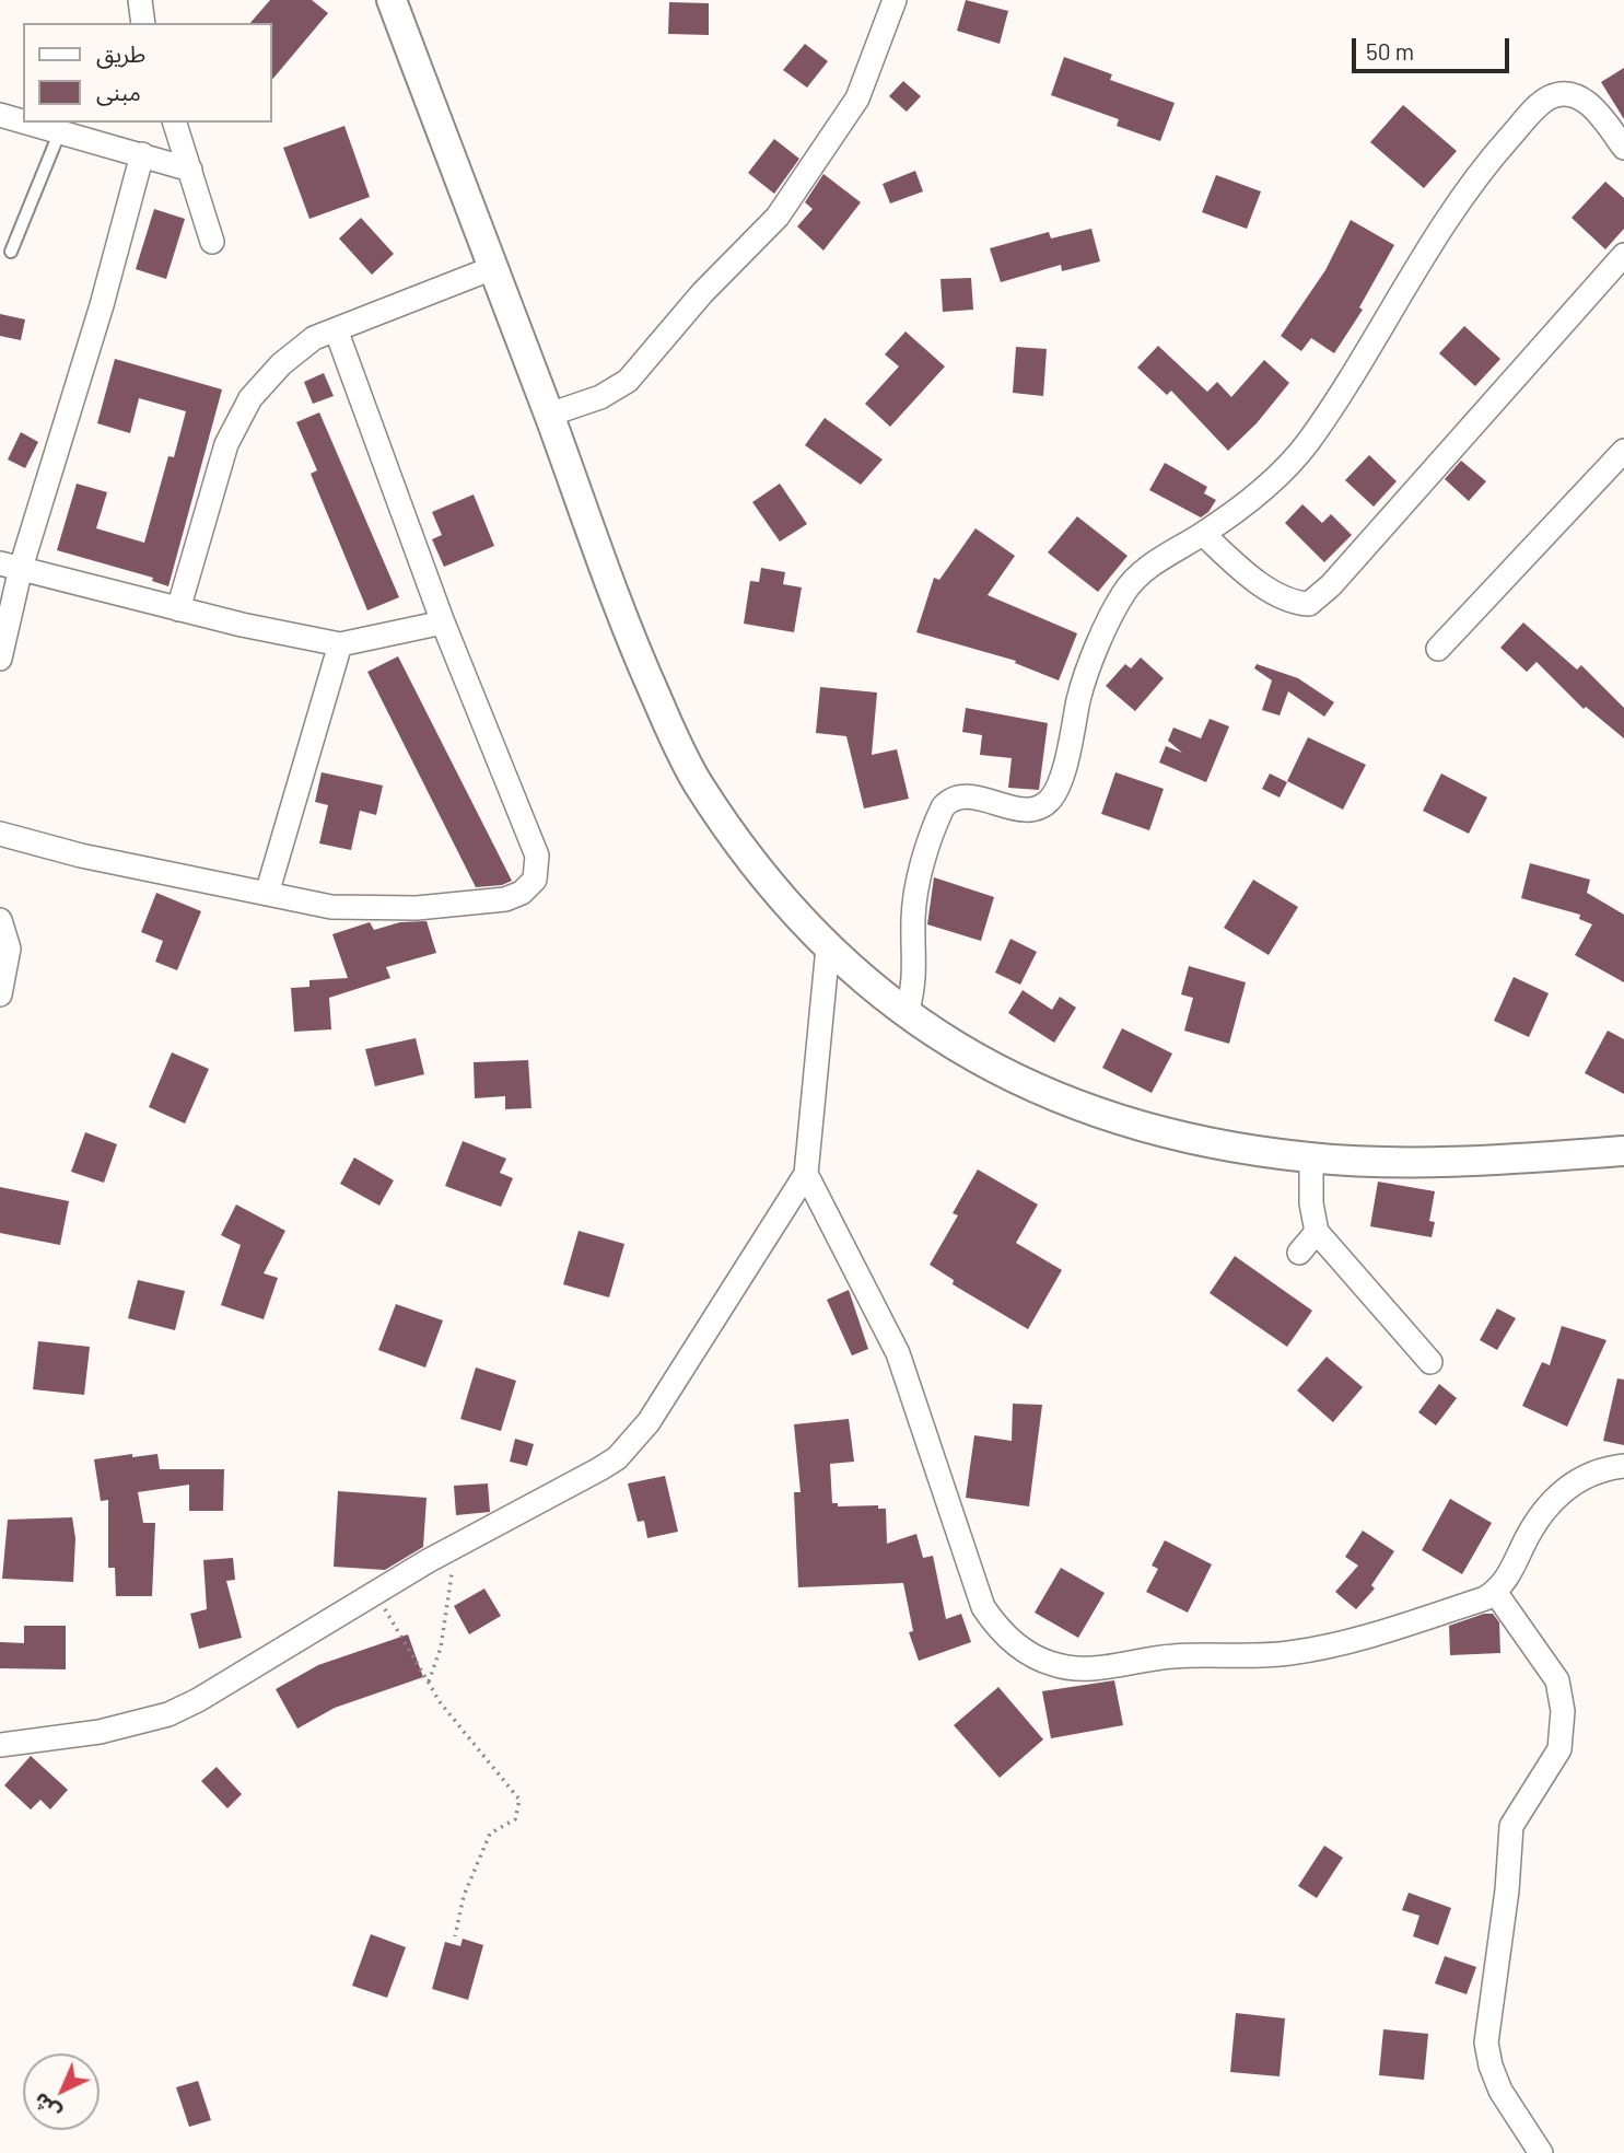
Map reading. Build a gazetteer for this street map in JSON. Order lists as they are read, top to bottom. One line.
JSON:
{"legend":["طريق","مبنى"],"scale_bar":"50 m","north":"bottom left"}
